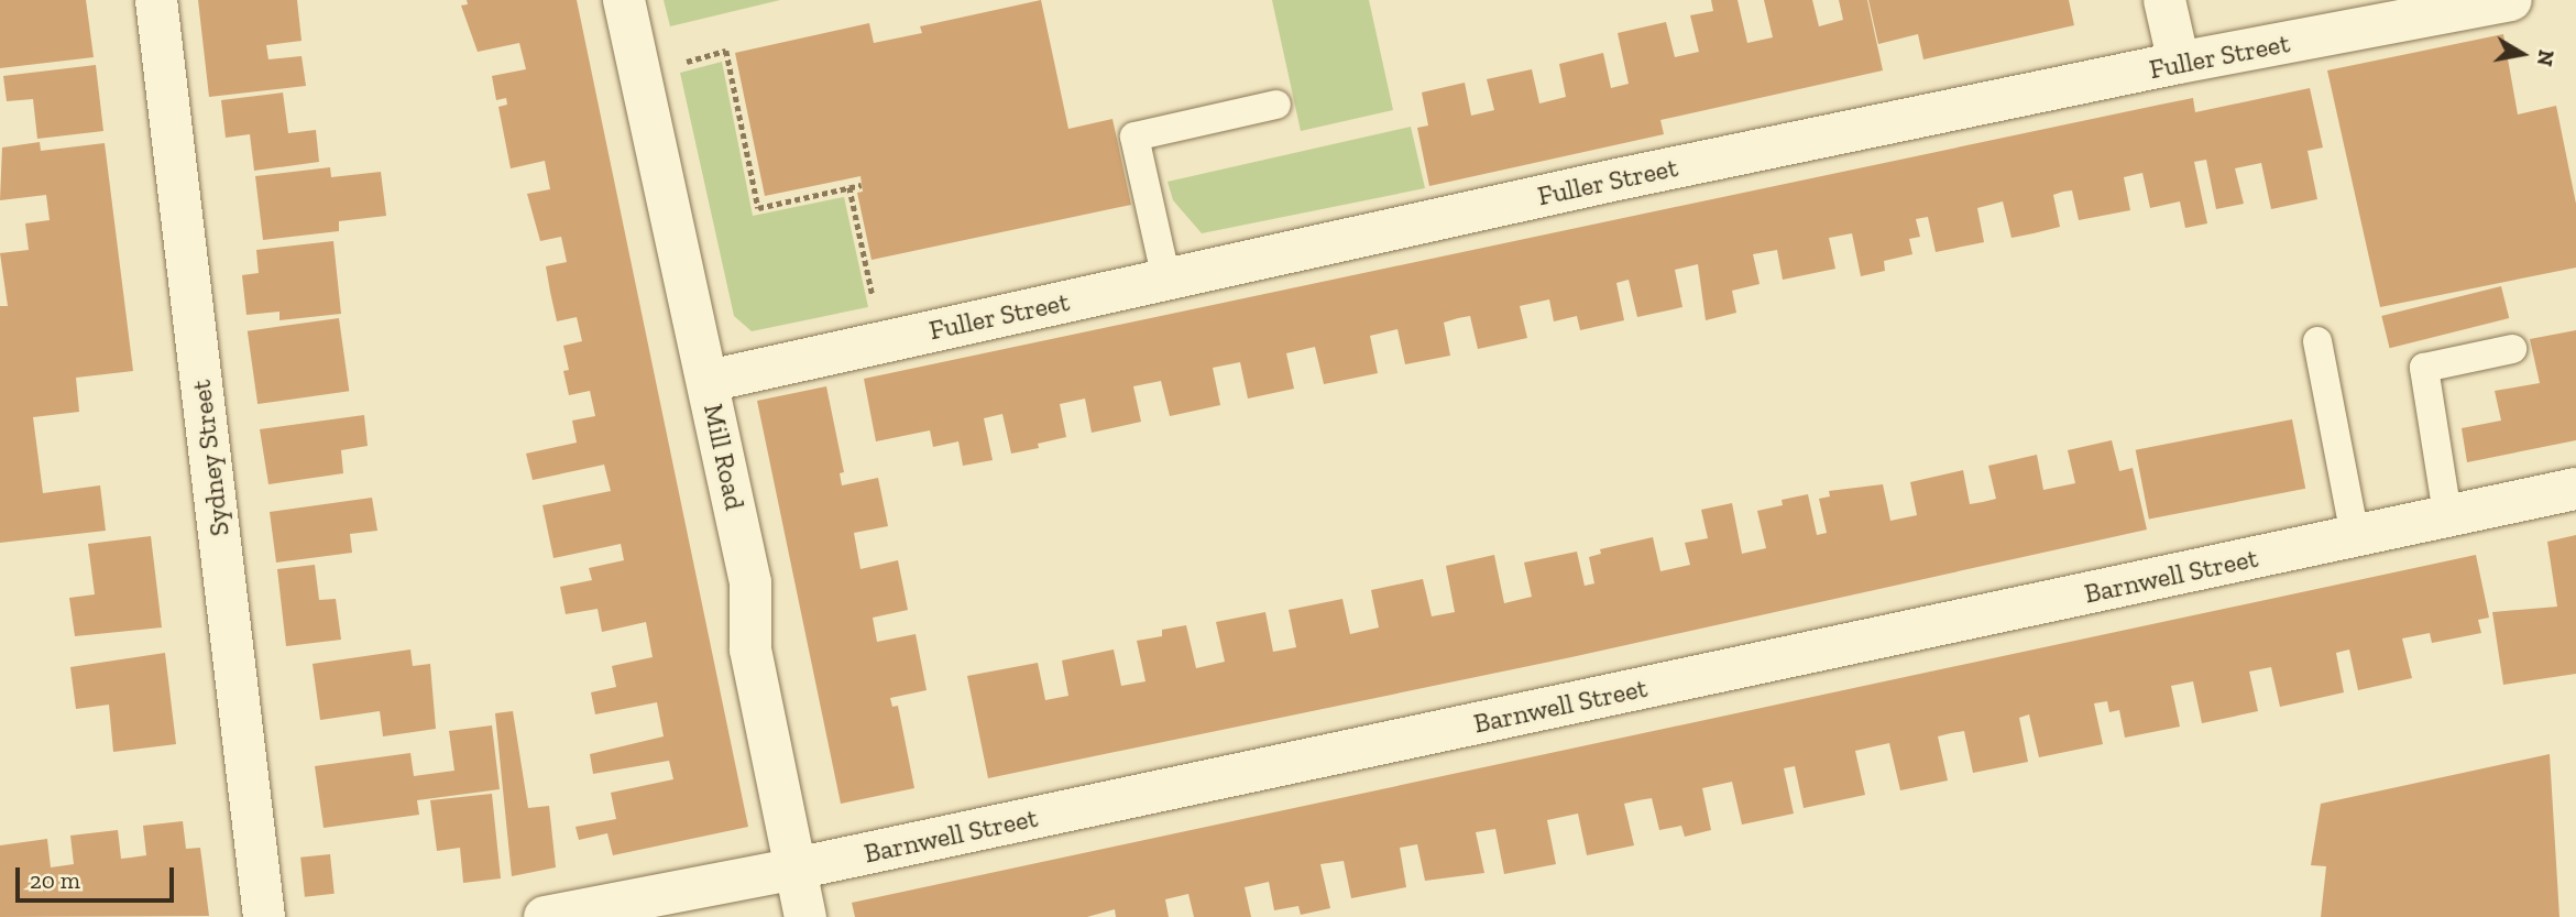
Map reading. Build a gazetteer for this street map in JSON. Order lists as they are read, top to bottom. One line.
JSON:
{"streets":{"street":["Fuller Street","Mill Road","Sydney Street","Barnwell Street"]},"crossings":[["Fuller Street","Mill Road"],["Mill Road","Barnwell Street"]],"scale_bar":"20 m","north":"right"}
